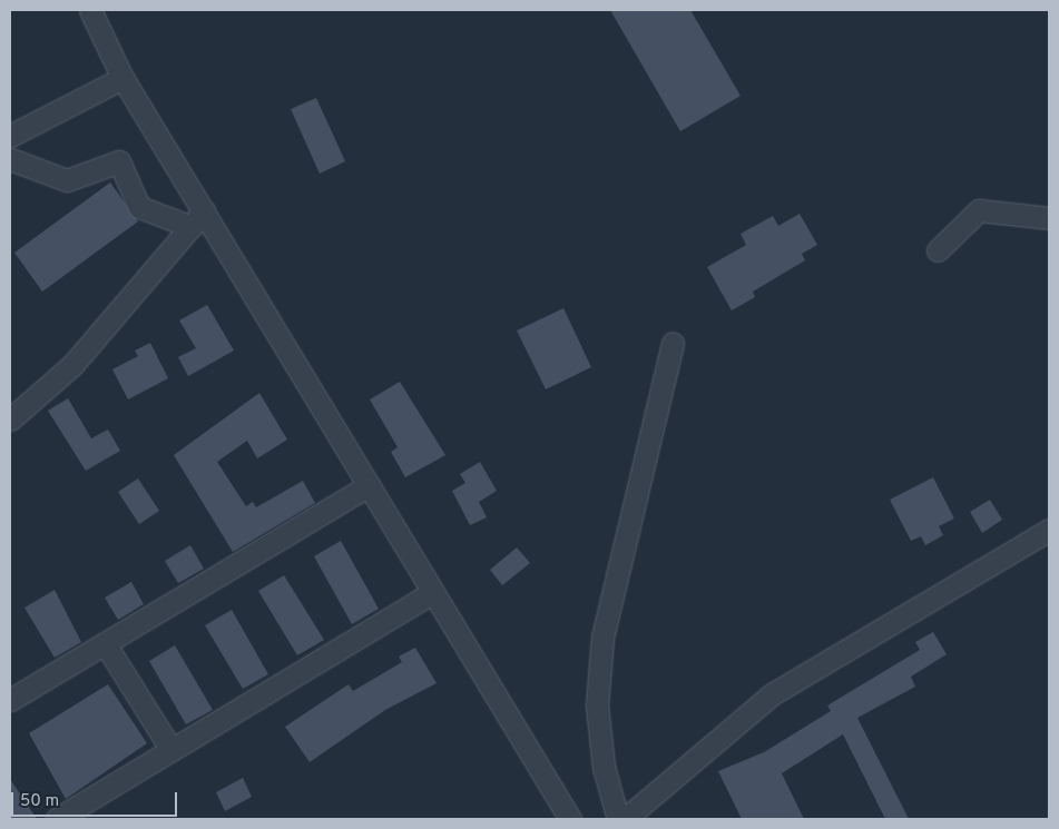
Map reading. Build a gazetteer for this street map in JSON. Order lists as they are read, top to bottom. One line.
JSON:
{"scale_bar":"50 m"}
